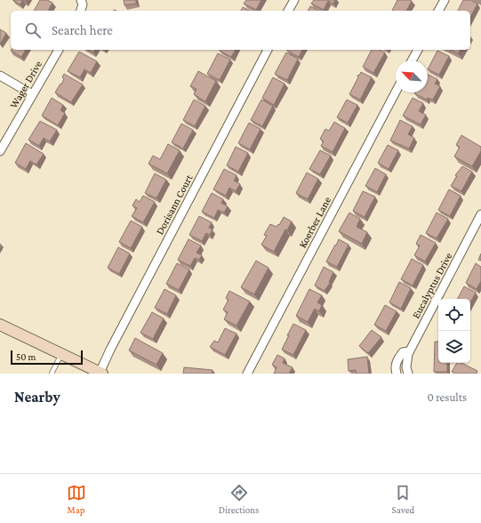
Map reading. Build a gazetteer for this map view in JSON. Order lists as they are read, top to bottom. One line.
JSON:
{"streets":{"street":["Wager Drive","Dorisann Court","Koerber Lane","Eucalyptus Drive"]},"scale_bar":"50 m","north":"top left","page":{"search":"Search here","scale":"50 m","heading":["Nearby","0 results"],"nav":["Map","Directions","Saved"]}}
